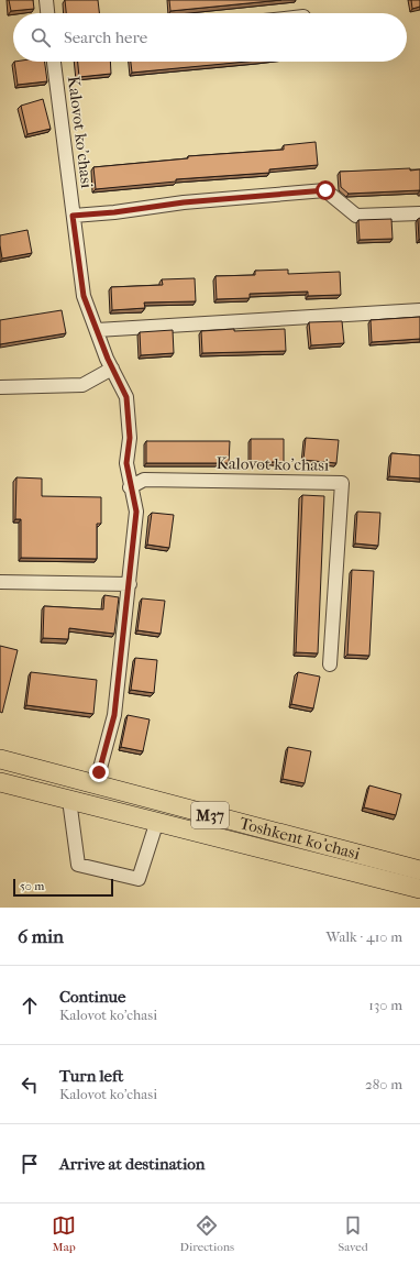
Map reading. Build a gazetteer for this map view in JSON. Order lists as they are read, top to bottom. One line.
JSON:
{"streets":{"highway":["M37","Toshkent ko'chasi"],"street":["Kalovot ko'chasi"]},"crossings":[["Kalovot ko'chasi","Toshkent ko'chasi"]],"scale_bar":"50 m","page":{"search":"Search here","scale":"50 m","heading":["6 min","Walk · 410 m"],"list":[["Continue","Kalovot ko'chasi","130 m"],["Turn left","Kalovot ko'chasi","280 m"],"Arrive at destination"],"nav":["Map","Directions","Saved"]}}
